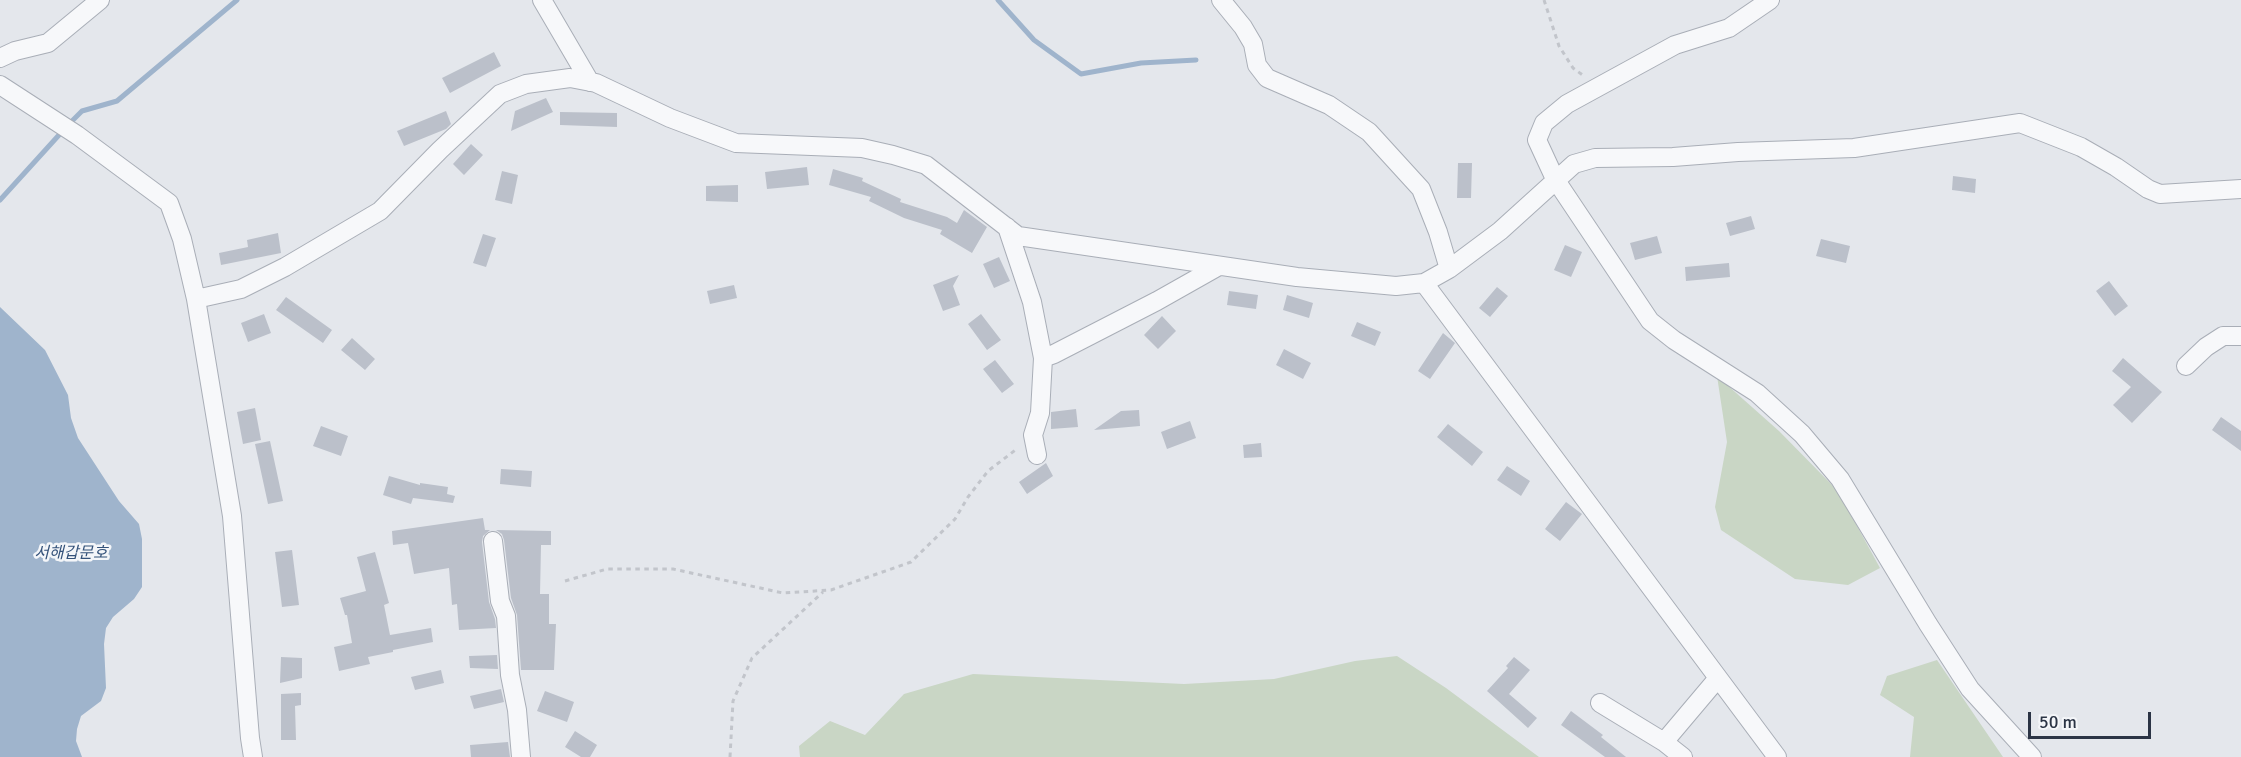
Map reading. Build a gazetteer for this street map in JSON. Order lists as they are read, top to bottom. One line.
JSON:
{"water":["서해갑문호"],"scale_bar":"50 m"}
